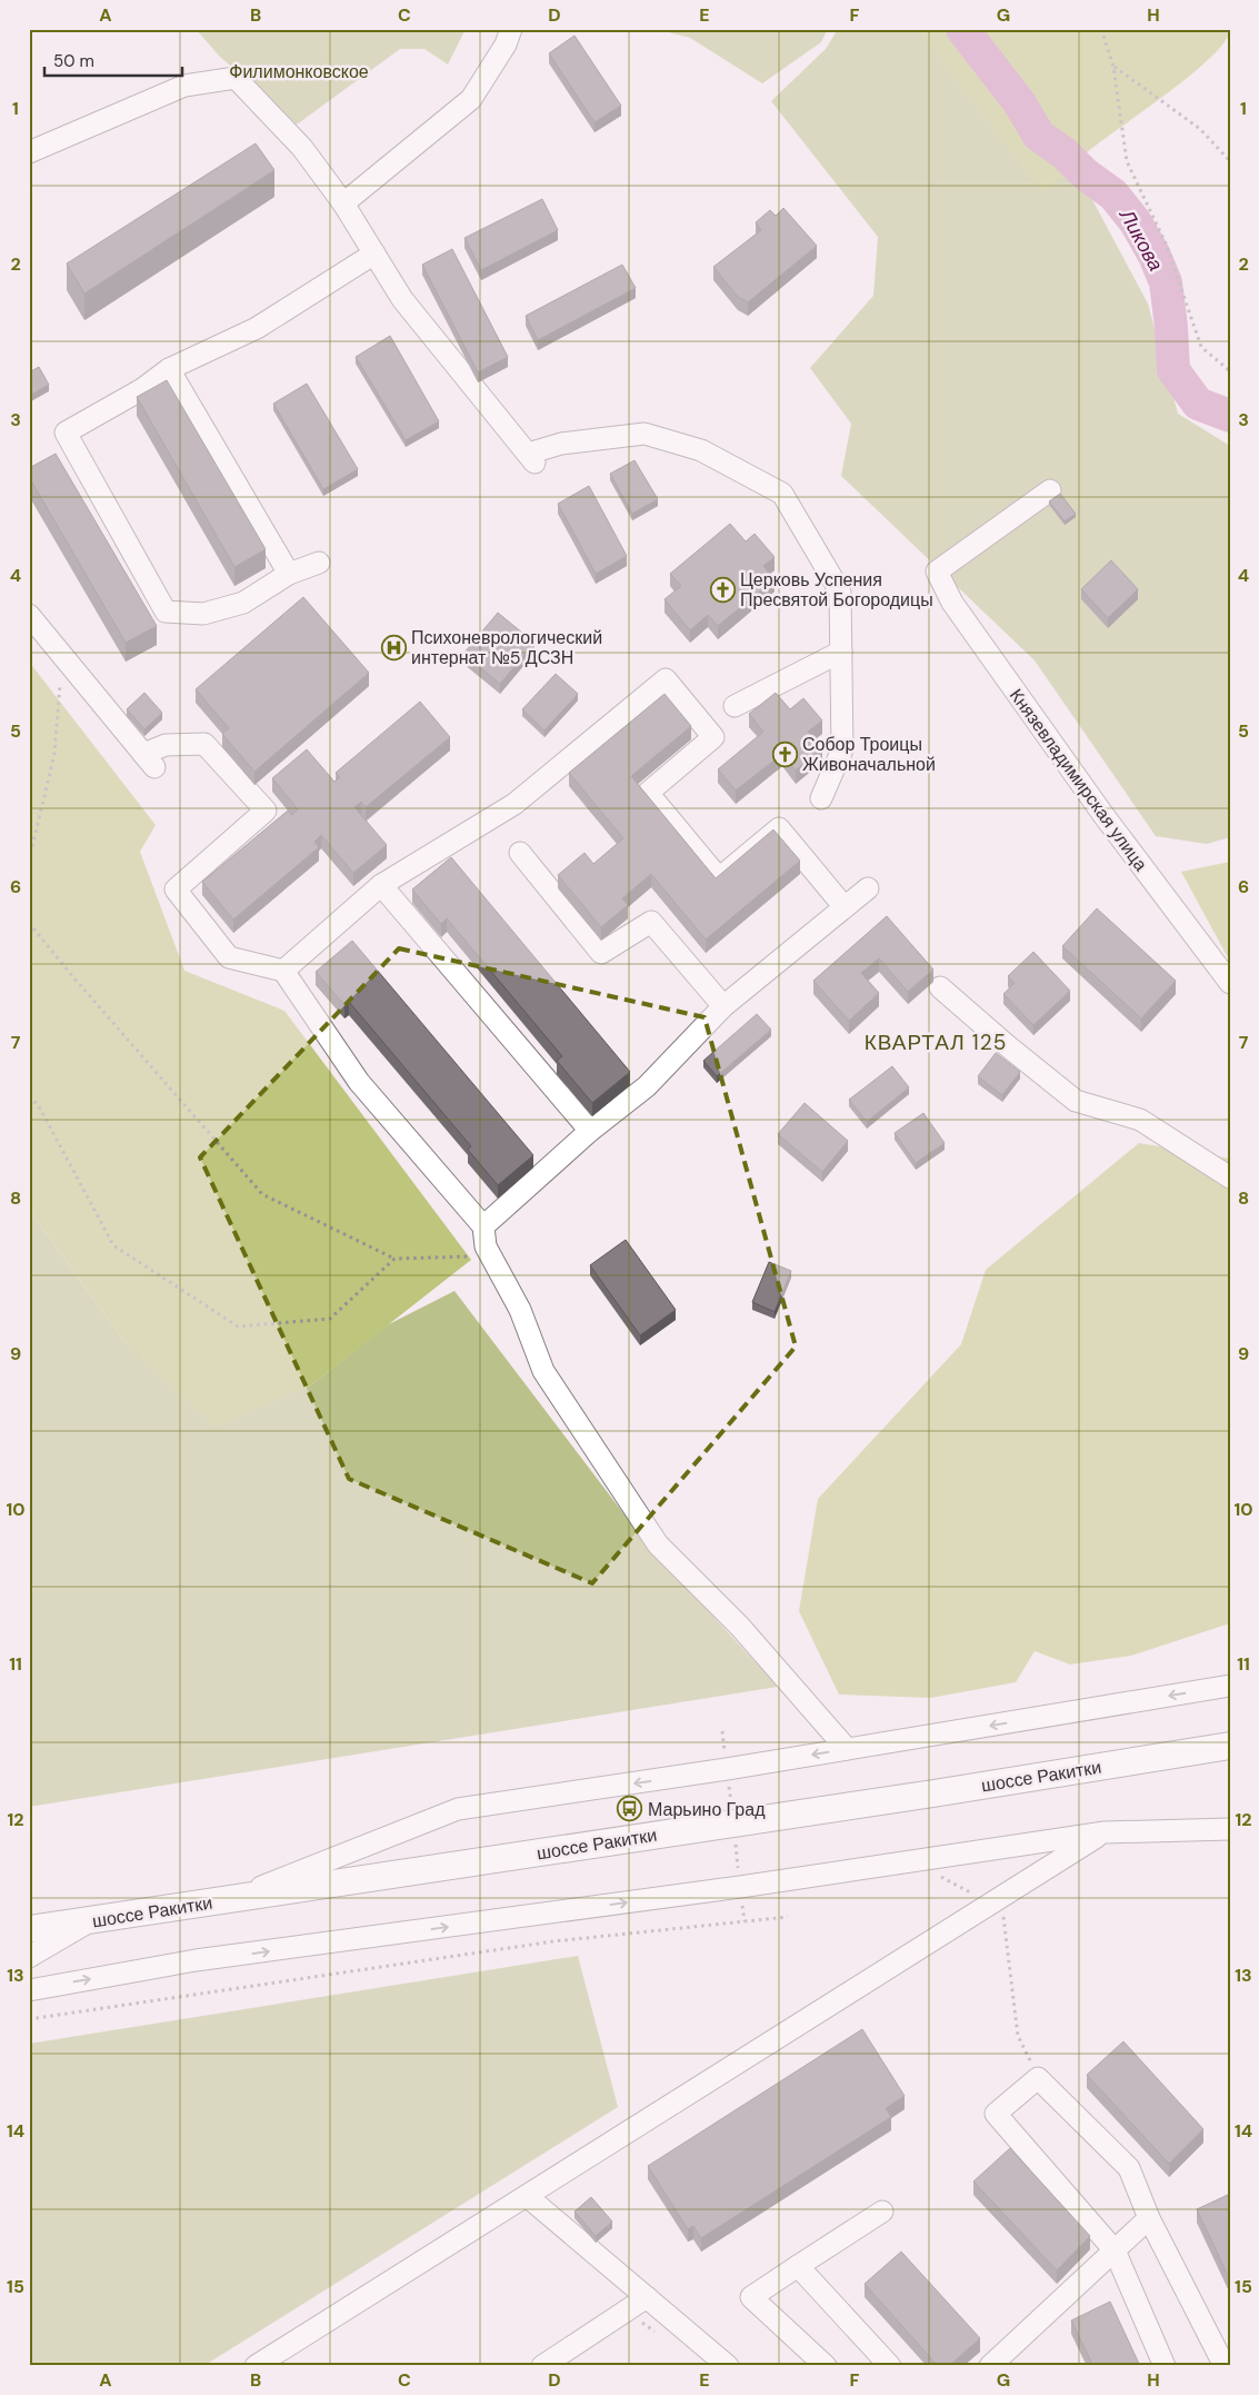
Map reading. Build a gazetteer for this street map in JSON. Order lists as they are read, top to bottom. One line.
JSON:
{"streets":{"main road":["шоссе Ракитки"],"street":["Князевладимирская улица"]},"districts":["КВАРТАЛ 125"],"water":["Ликова"],"parks":["Филимонковское"],"places":{"church":["Церковь Успения Пресвятой Богородицы","Собор Троицы Живоначальной"],"hospital":["Психоневрологический интернат №5 ДСЗН"],"bus stop":["Марьино Град"]},"scale_bar":"50 m","grid":{"columns":["A","B","C","D","E","F","G","H"],"rows":["1","2","3","4","5","6","7","8","9","10","11","12","13","14","15"]}}
